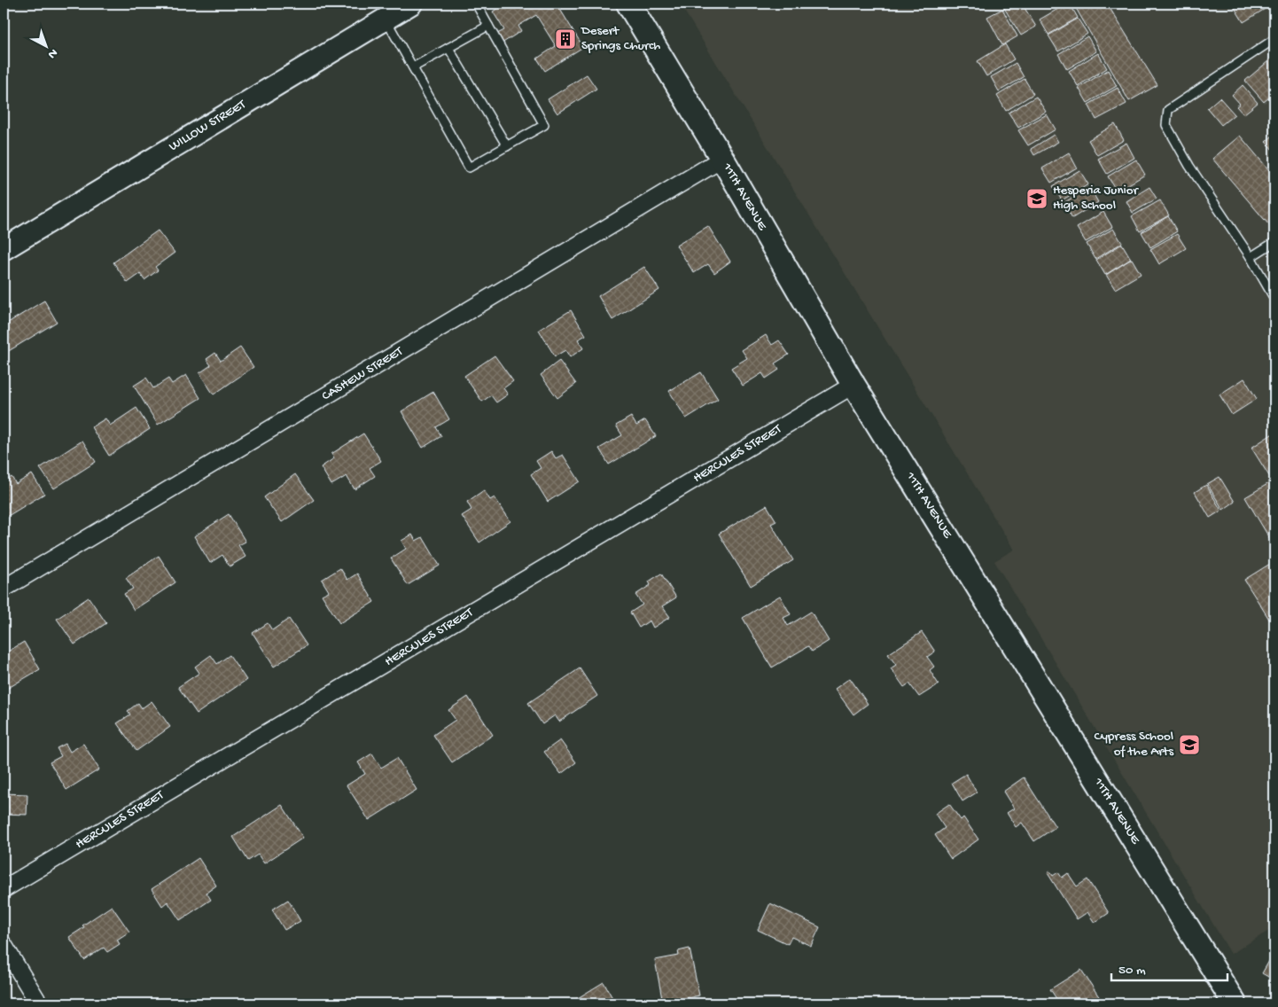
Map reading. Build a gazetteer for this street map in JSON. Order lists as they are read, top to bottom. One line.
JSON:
{"streets":{"main road":["11TH AVENUE"],"street":["WILLOW STREET","CASHEW STREET","HERCULES STREET"]},"crossings":[["11TH AVENUE","CASHEW STREET"],["11TH AVENUE","HERCULES STREET"]],"places":{"building":["Desert Springs Church"],"school or university":["Hesperia Junior High School","Cypress School of the Arts"]},"scale_bar":"50 m","north":"bottom right"}
